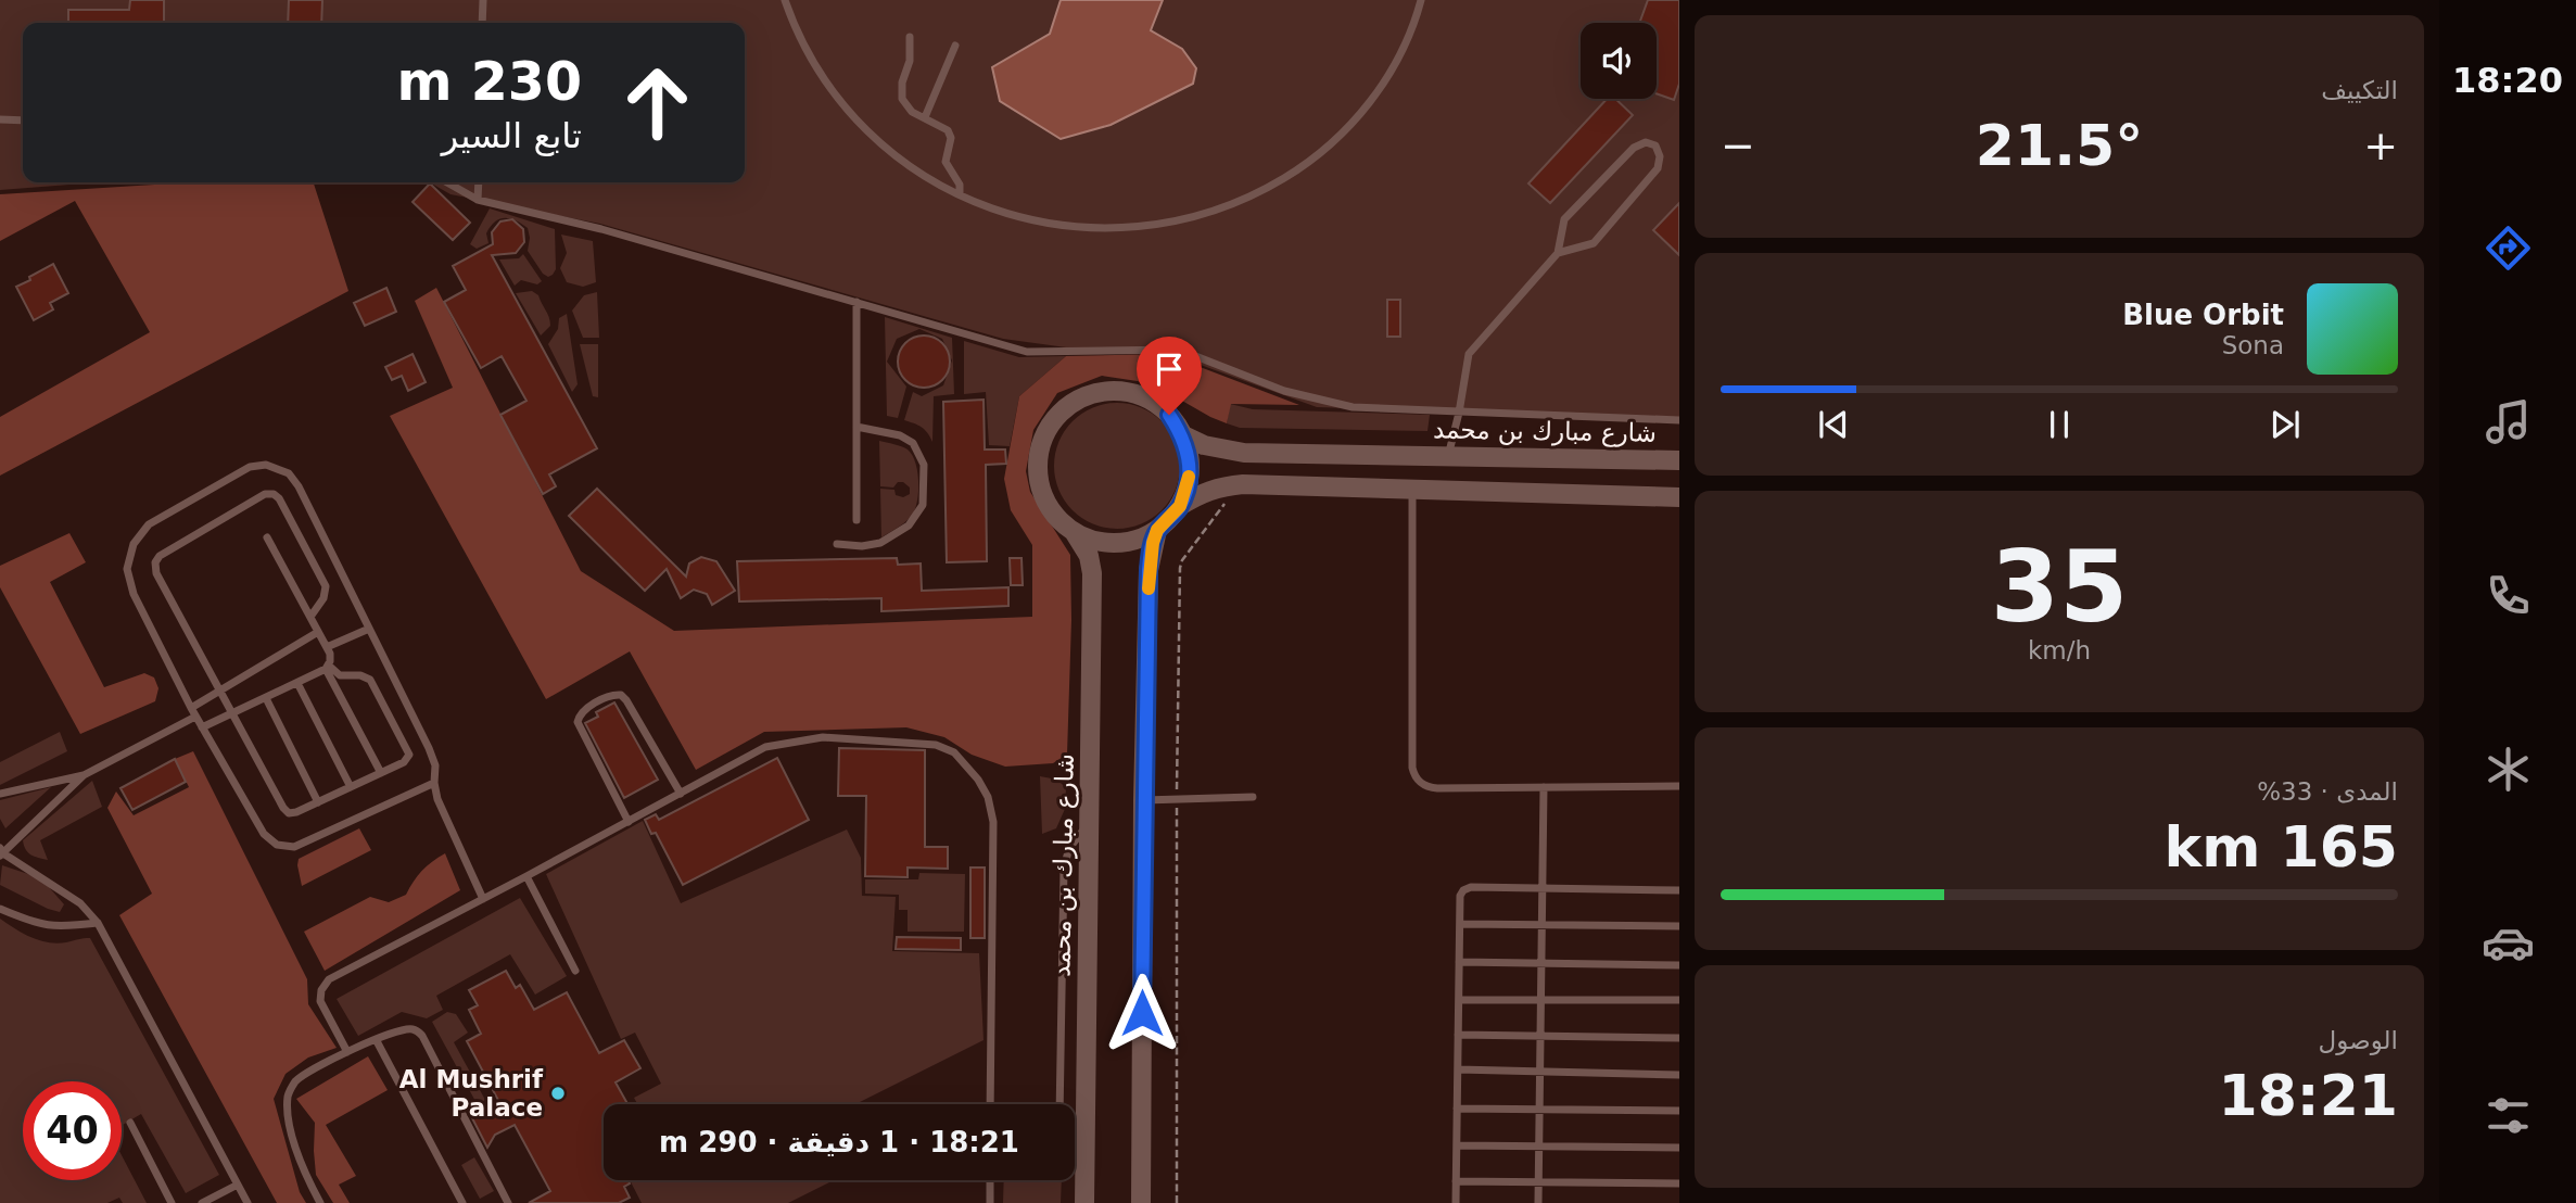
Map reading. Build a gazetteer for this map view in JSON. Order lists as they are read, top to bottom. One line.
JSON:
{"streets":{"street":["شارع مبارك بن محمد"]},"places":["Al Mushrif Palace"],"page":{"tabs":"18:20","tile":["التكييف",["35","km/h"],["المدى · 33%","165 km"],["الوصول","18:21"]],"turn":["230 m","تابع السير"],"heat":["−","21.5°","+"],"song":["Blue Orbit","Sona"],"limit":"40","trip":"18:21 · 1 دقيقة · 290 m"}}
